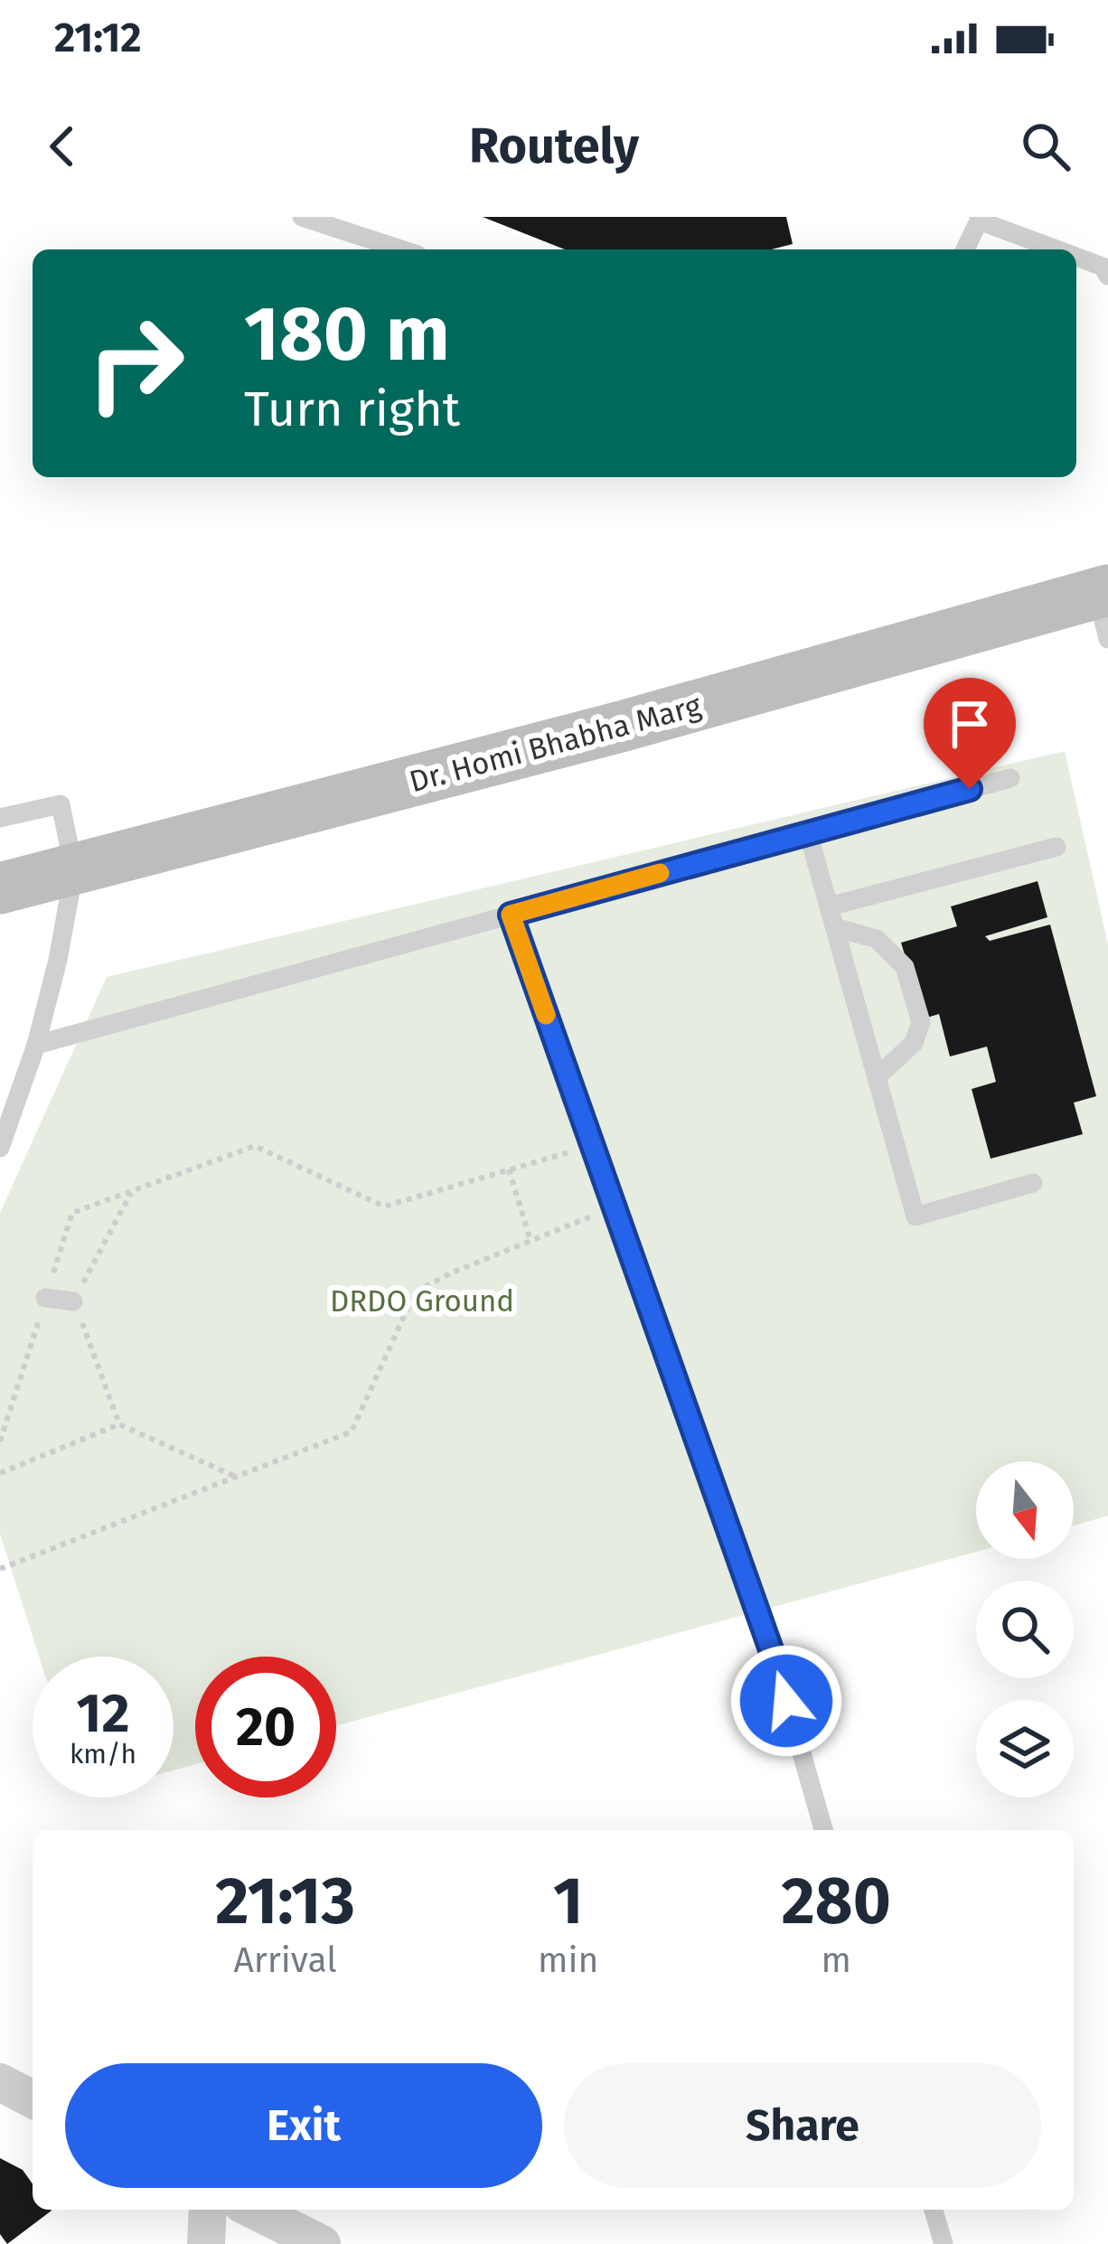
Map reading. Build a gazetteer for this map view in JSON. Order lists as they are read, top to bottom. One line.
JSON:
{"streets":{"main road":["Dr. Homi Bhabha Marg"]},"parks":["DRDO Ground"],"north":"bottom","page":{"status":"21:12","header":"Routely","turn":["180 m","Turn right"],"speed":"12 km/h","limit":"20","eta":["21:13","Arrival","1","min","280","m"],"buttons":["Exit","Share"]}}
